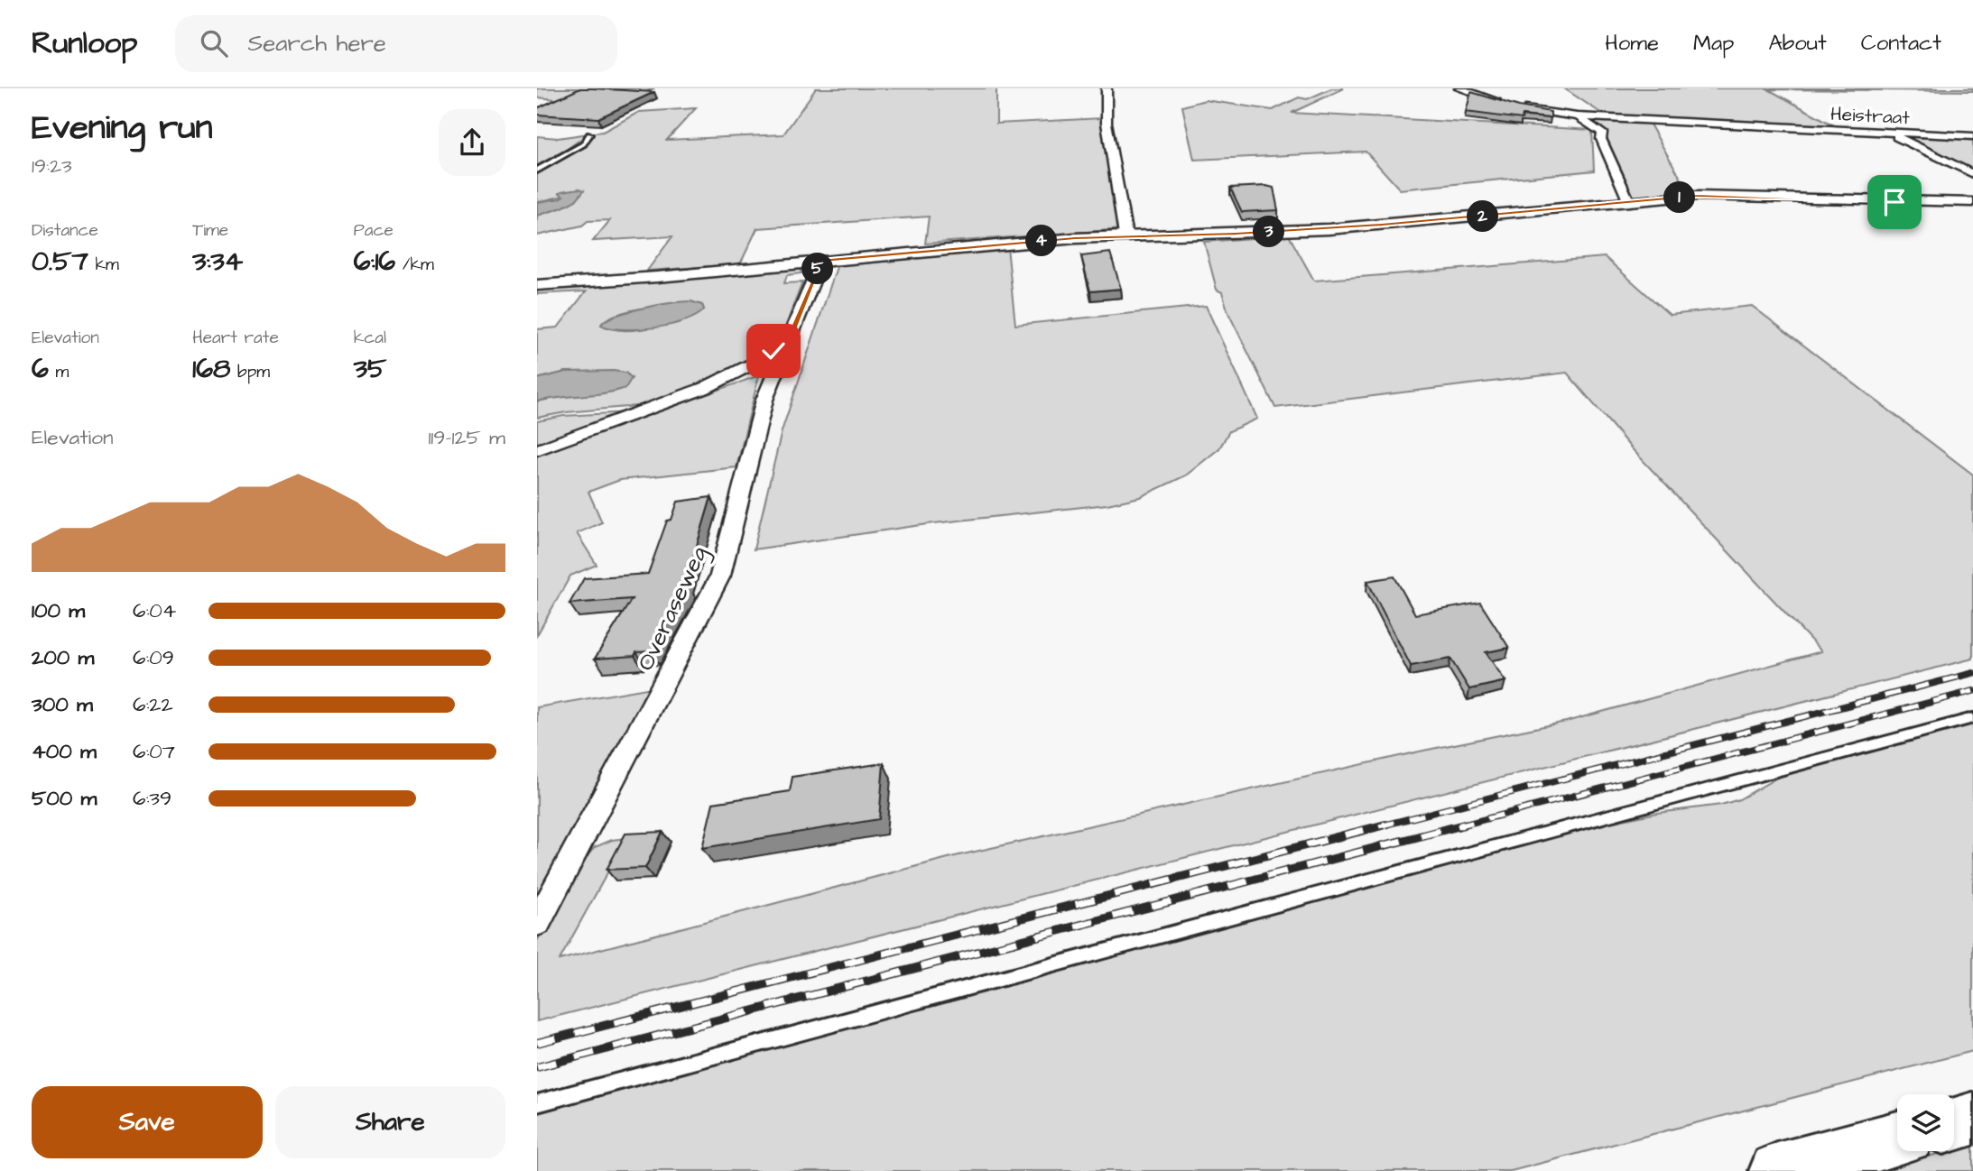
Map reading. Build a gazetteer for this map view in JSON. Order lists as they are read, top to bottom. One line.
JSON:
{"streets":{"street":["Heistraat","Overaseweg"]},"page":{"header":"Runloop","search":"Search here","nav":["Home","Map","About","Contact"],"heading":["Evening run","19:23"],"pins":["1","2","3","4","5"],"stats":[["Distance","0.57 km"],["Time","3:34"],["Pace","6:16 /km"],["Elevation","6 m"],["Heart rate","168 bpm"],["kcal","35"]],"chart":["Elevation","119–125 m"],"list":[{"name":"100 m","note":"6:04"},{"name":"200 m","note":"6:09"},{"name":"300 m","note":"6:22"},{"name":"400 m","note":"6:07"},{"name":"500 m","note":"6:39"}],"buttons":["Save","Share"]}}
